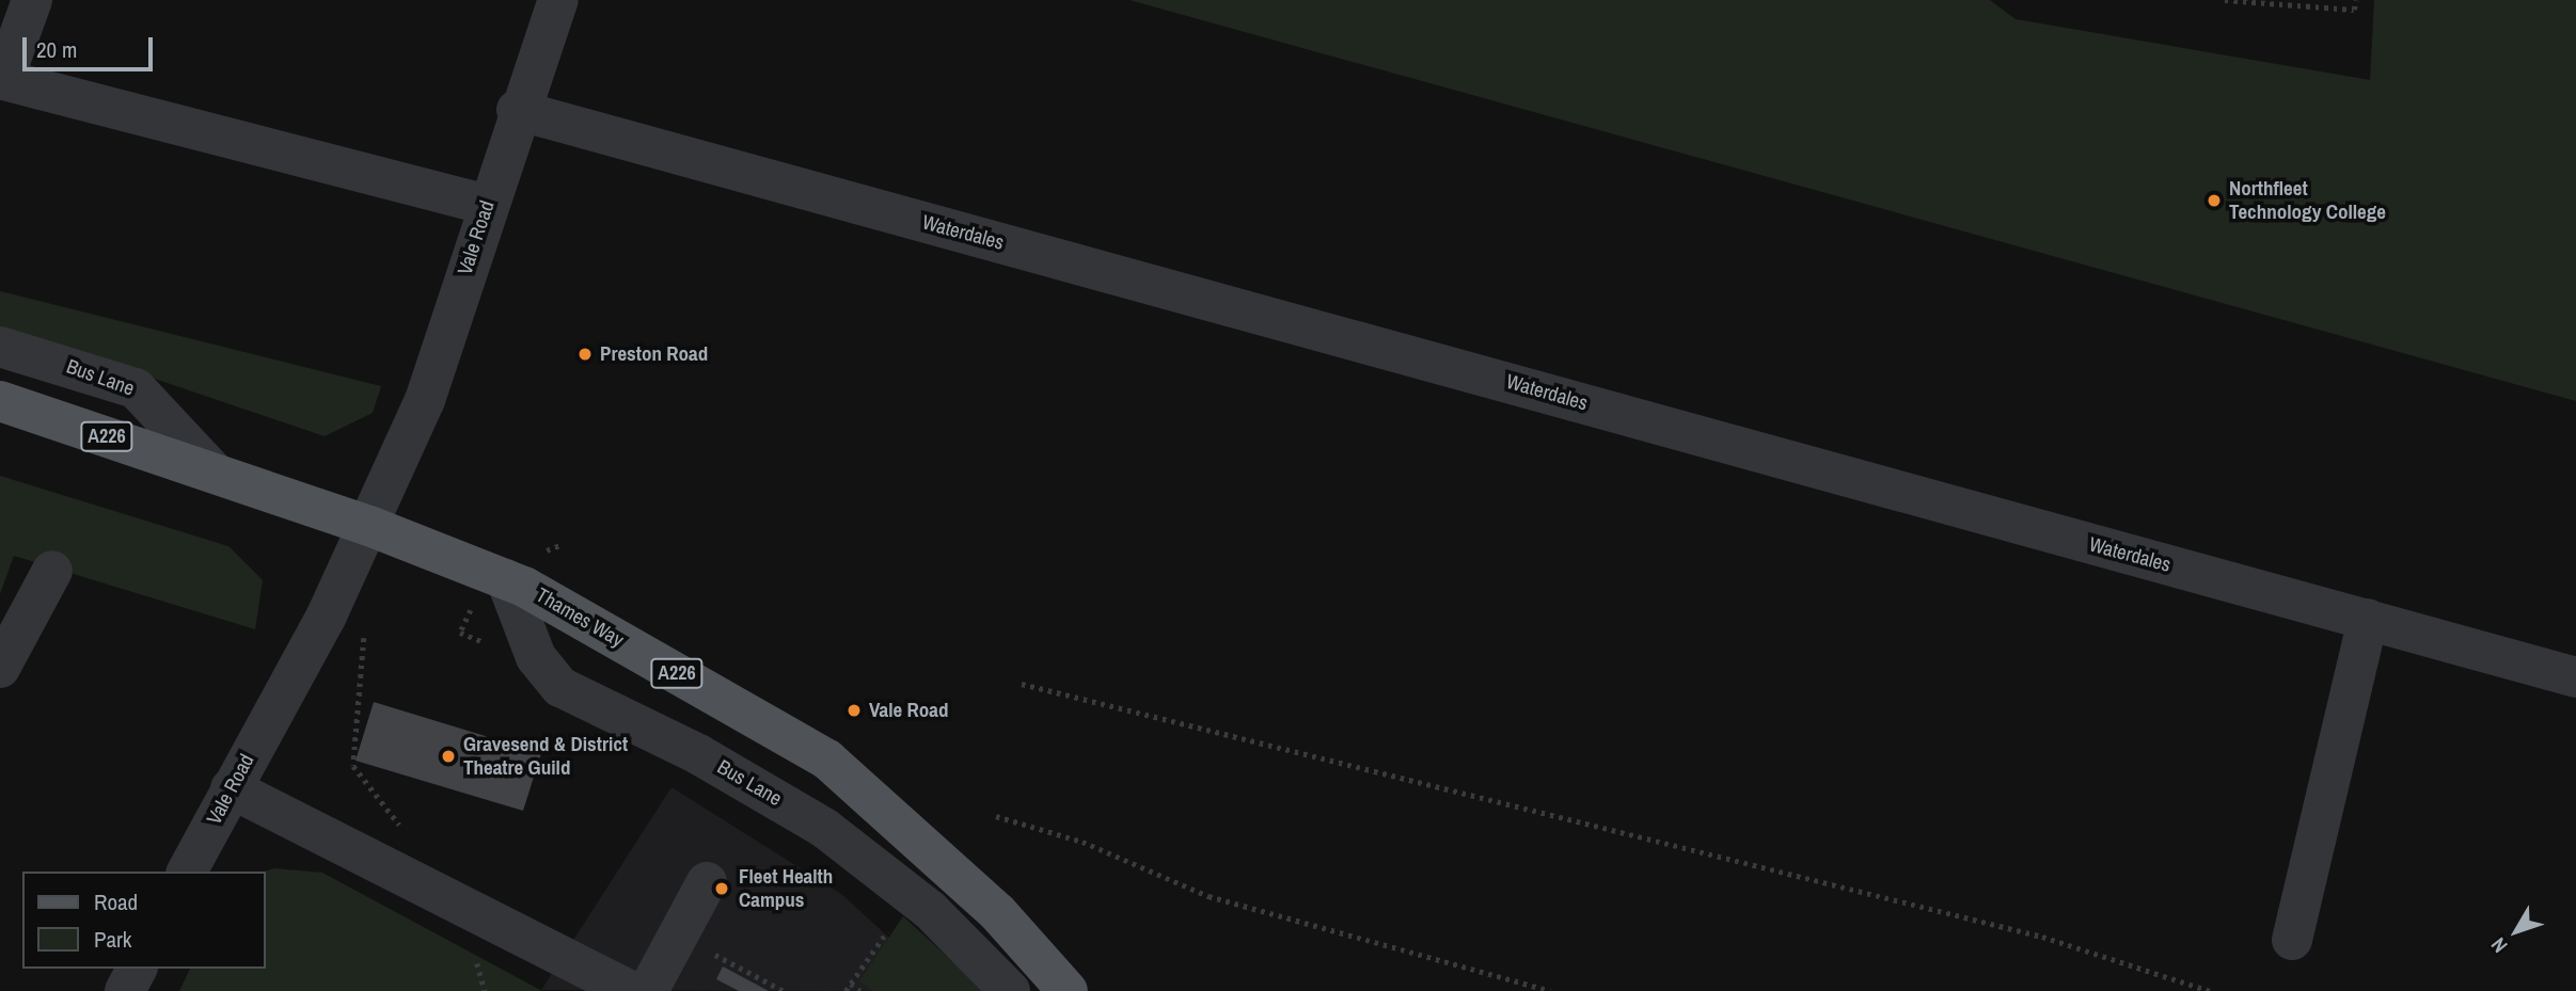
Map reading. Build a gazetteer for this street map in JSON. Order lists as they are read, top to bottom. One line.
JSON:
{"streets":{"main road":["A226","Thames Way"],"street":["Waterdales","Vale Road","Bus Lane"]},"crossings":[["Waterdales","Vale Road"],["Vale Road","Thames Way"],["Bus Lane","Thames Way"]],"places":["Northfleet Technology College","Preston Road","Vale Road","Gravesend & District Theatre Guild","Fleet Health Campus"],"legend":["Road","Park"],"scale_bar":"20 m","north":"bottom left"}
